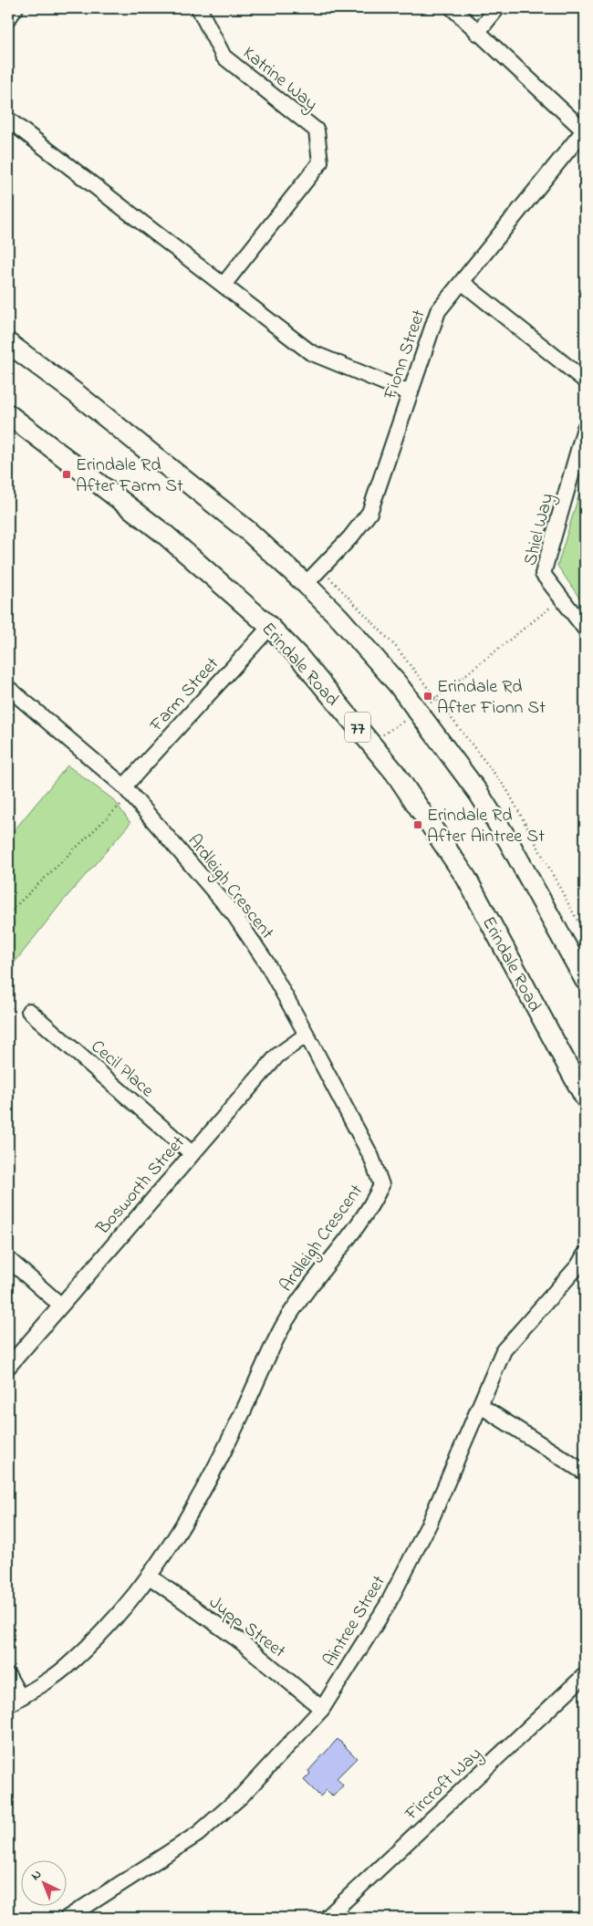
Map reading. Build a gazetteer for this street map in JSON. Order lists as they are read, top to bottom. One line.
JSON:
{"streets":{"main road":["Erindale Road","77"],"street":["Katrine Way","Fionn Street","Shiel Way","Farm Street","Ardleigh Crescent","Cecil Place","Bosworth Street","Aintree Street","Jupp Street","Fircroft Way"]},"crossings":[["Erindale Road","Farm Street"],["Farm Street","Ardleigh Crescent"],["Ardleigh Crescent","Bosworth Street"],["Ardleigh Crescent","Jupp Street"],["Cecil Place","Bosworth Street"],["Aintree Street","Jupp Street"]],"places":{"transit":["Erindale Rd After Farm St","Erindale Rd After Fionn St","Erindale Rd After Aintree St"]},"north":"top left"}
